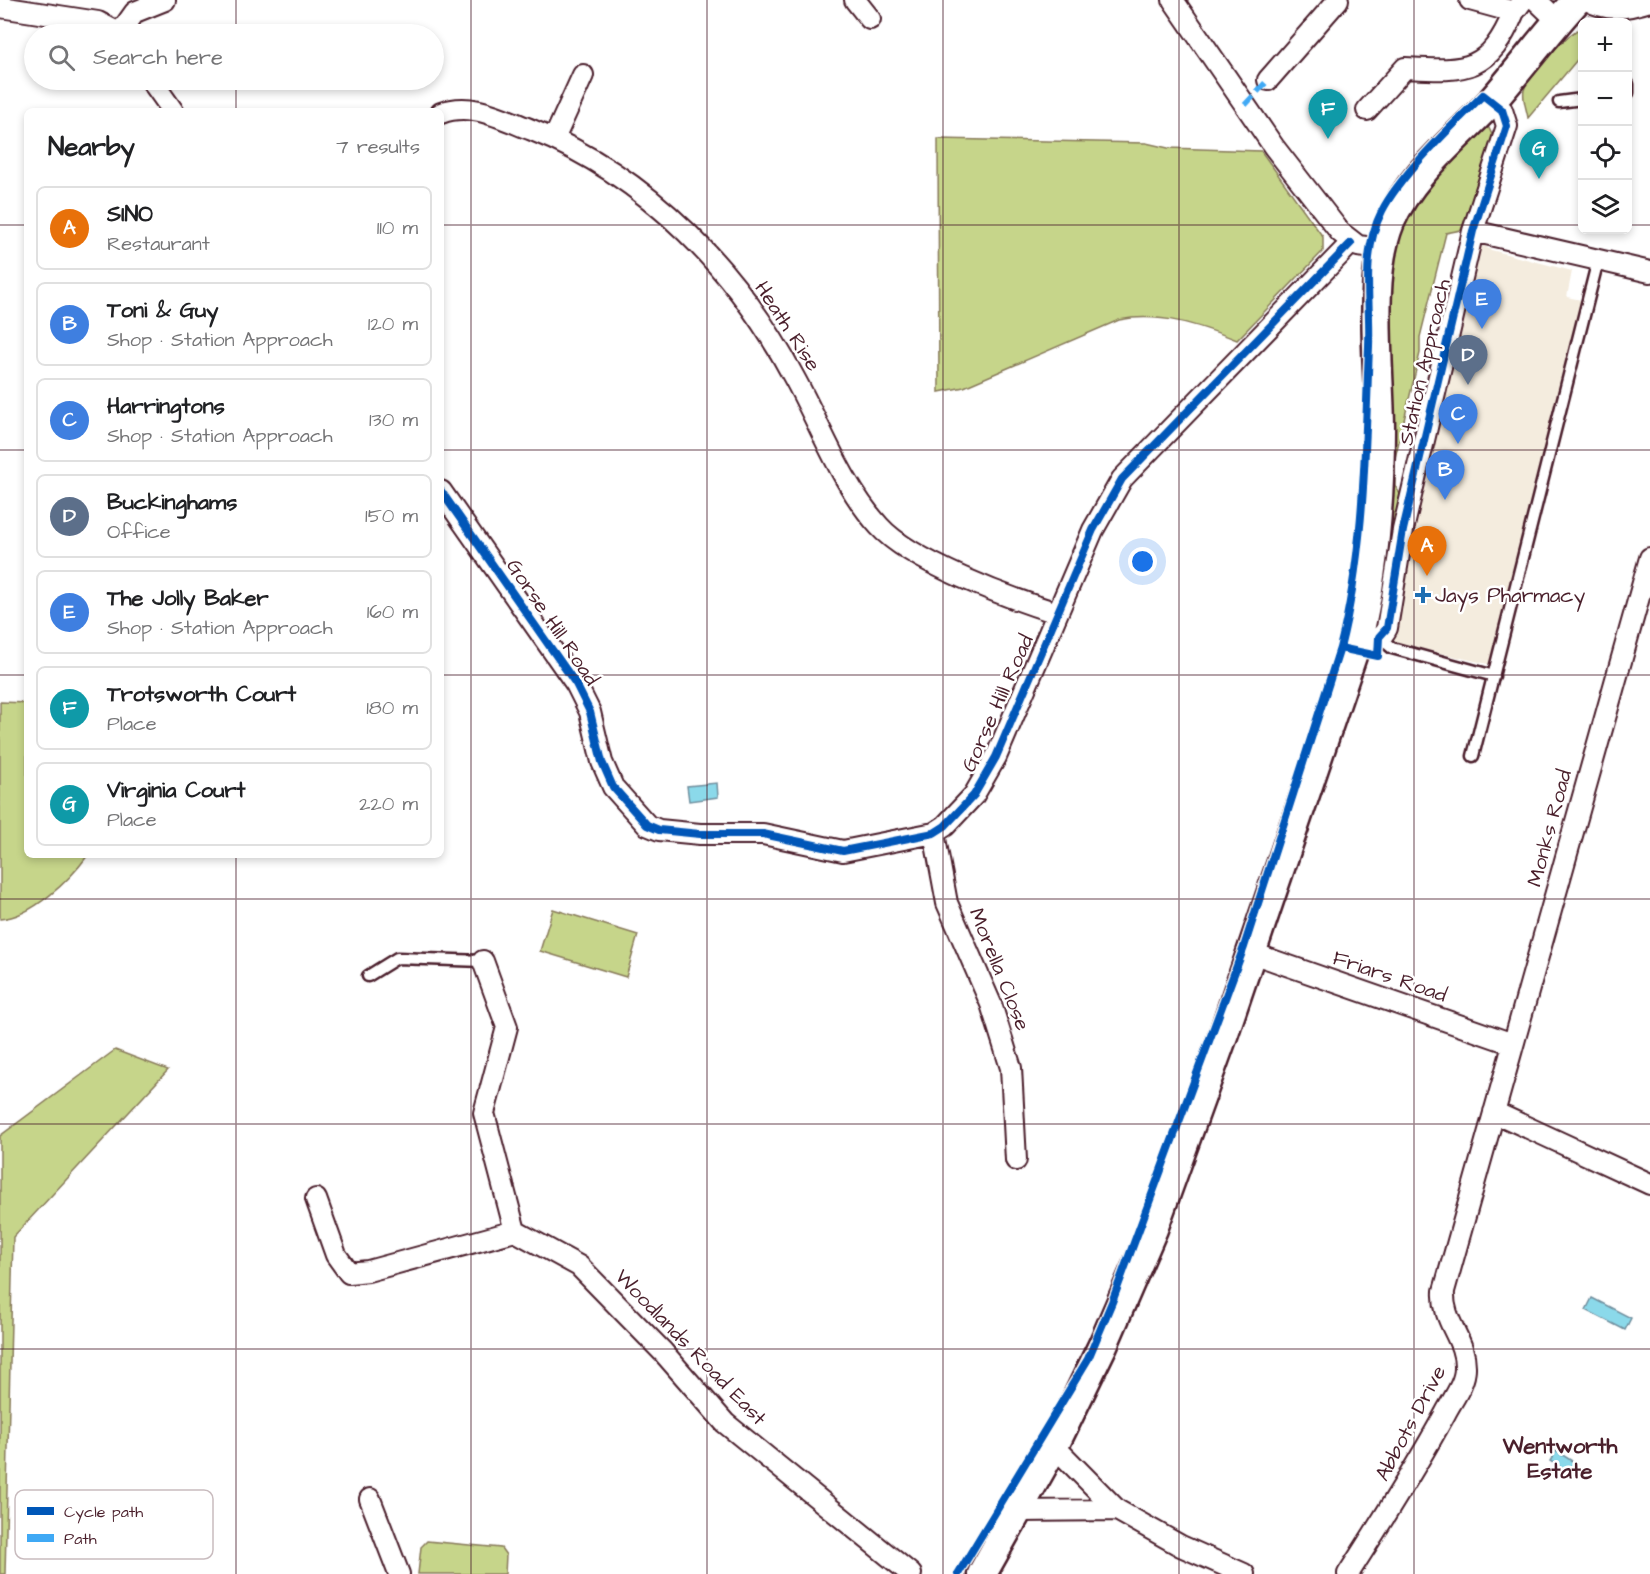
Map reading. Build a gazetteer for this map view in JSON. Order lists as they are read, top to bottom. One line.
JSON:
{"streets":{"street":["Heath Rise","Station Approach","Gorse Hill Road","Monks Road","Morella Close","Friars Road","Woodlands Road East","Abbots Drive"]},"crossings":[["Heath Rise","Gorse Hill Road"],["Gorse Hill Road","Morella Close"],["Monks Road","Friars Road"],["Monks Road","Abbots Drive"]],"districts":["Wentworth Estate"],"places":{"health":["Jays Pharmacy"]},"legend":["Cycle path","Path"],"page":{"map_buttons":["+","−"],"search":"Search here","pins":["F","G","E","D","C","B","A"],"heading":["Nearby","7 results"],"list":[{"mark":"A","name":"SINO","note":"Restaurant","value":"110 m"},{"mark":"B","name":"Toni & Guy","note":"Shop · Station Approach","value":"120 m"},{"mark":"C","name":"Harringtons","note":"Shop · Station Approach","value":"130 m"},{"mark":"D","name":"Buckinghams","note":"Office","value":"150 m"},{"mark":"E","name":"The Jolly Baker","note":"Shop · Station Approach","value":"160 m"},{"mark":"F","name":"Trotsworth Court","note":"Place","value":"180 m"},{"mark":"G","name":"Virginia Court","note":"Place","value":"220 m"}]}}
